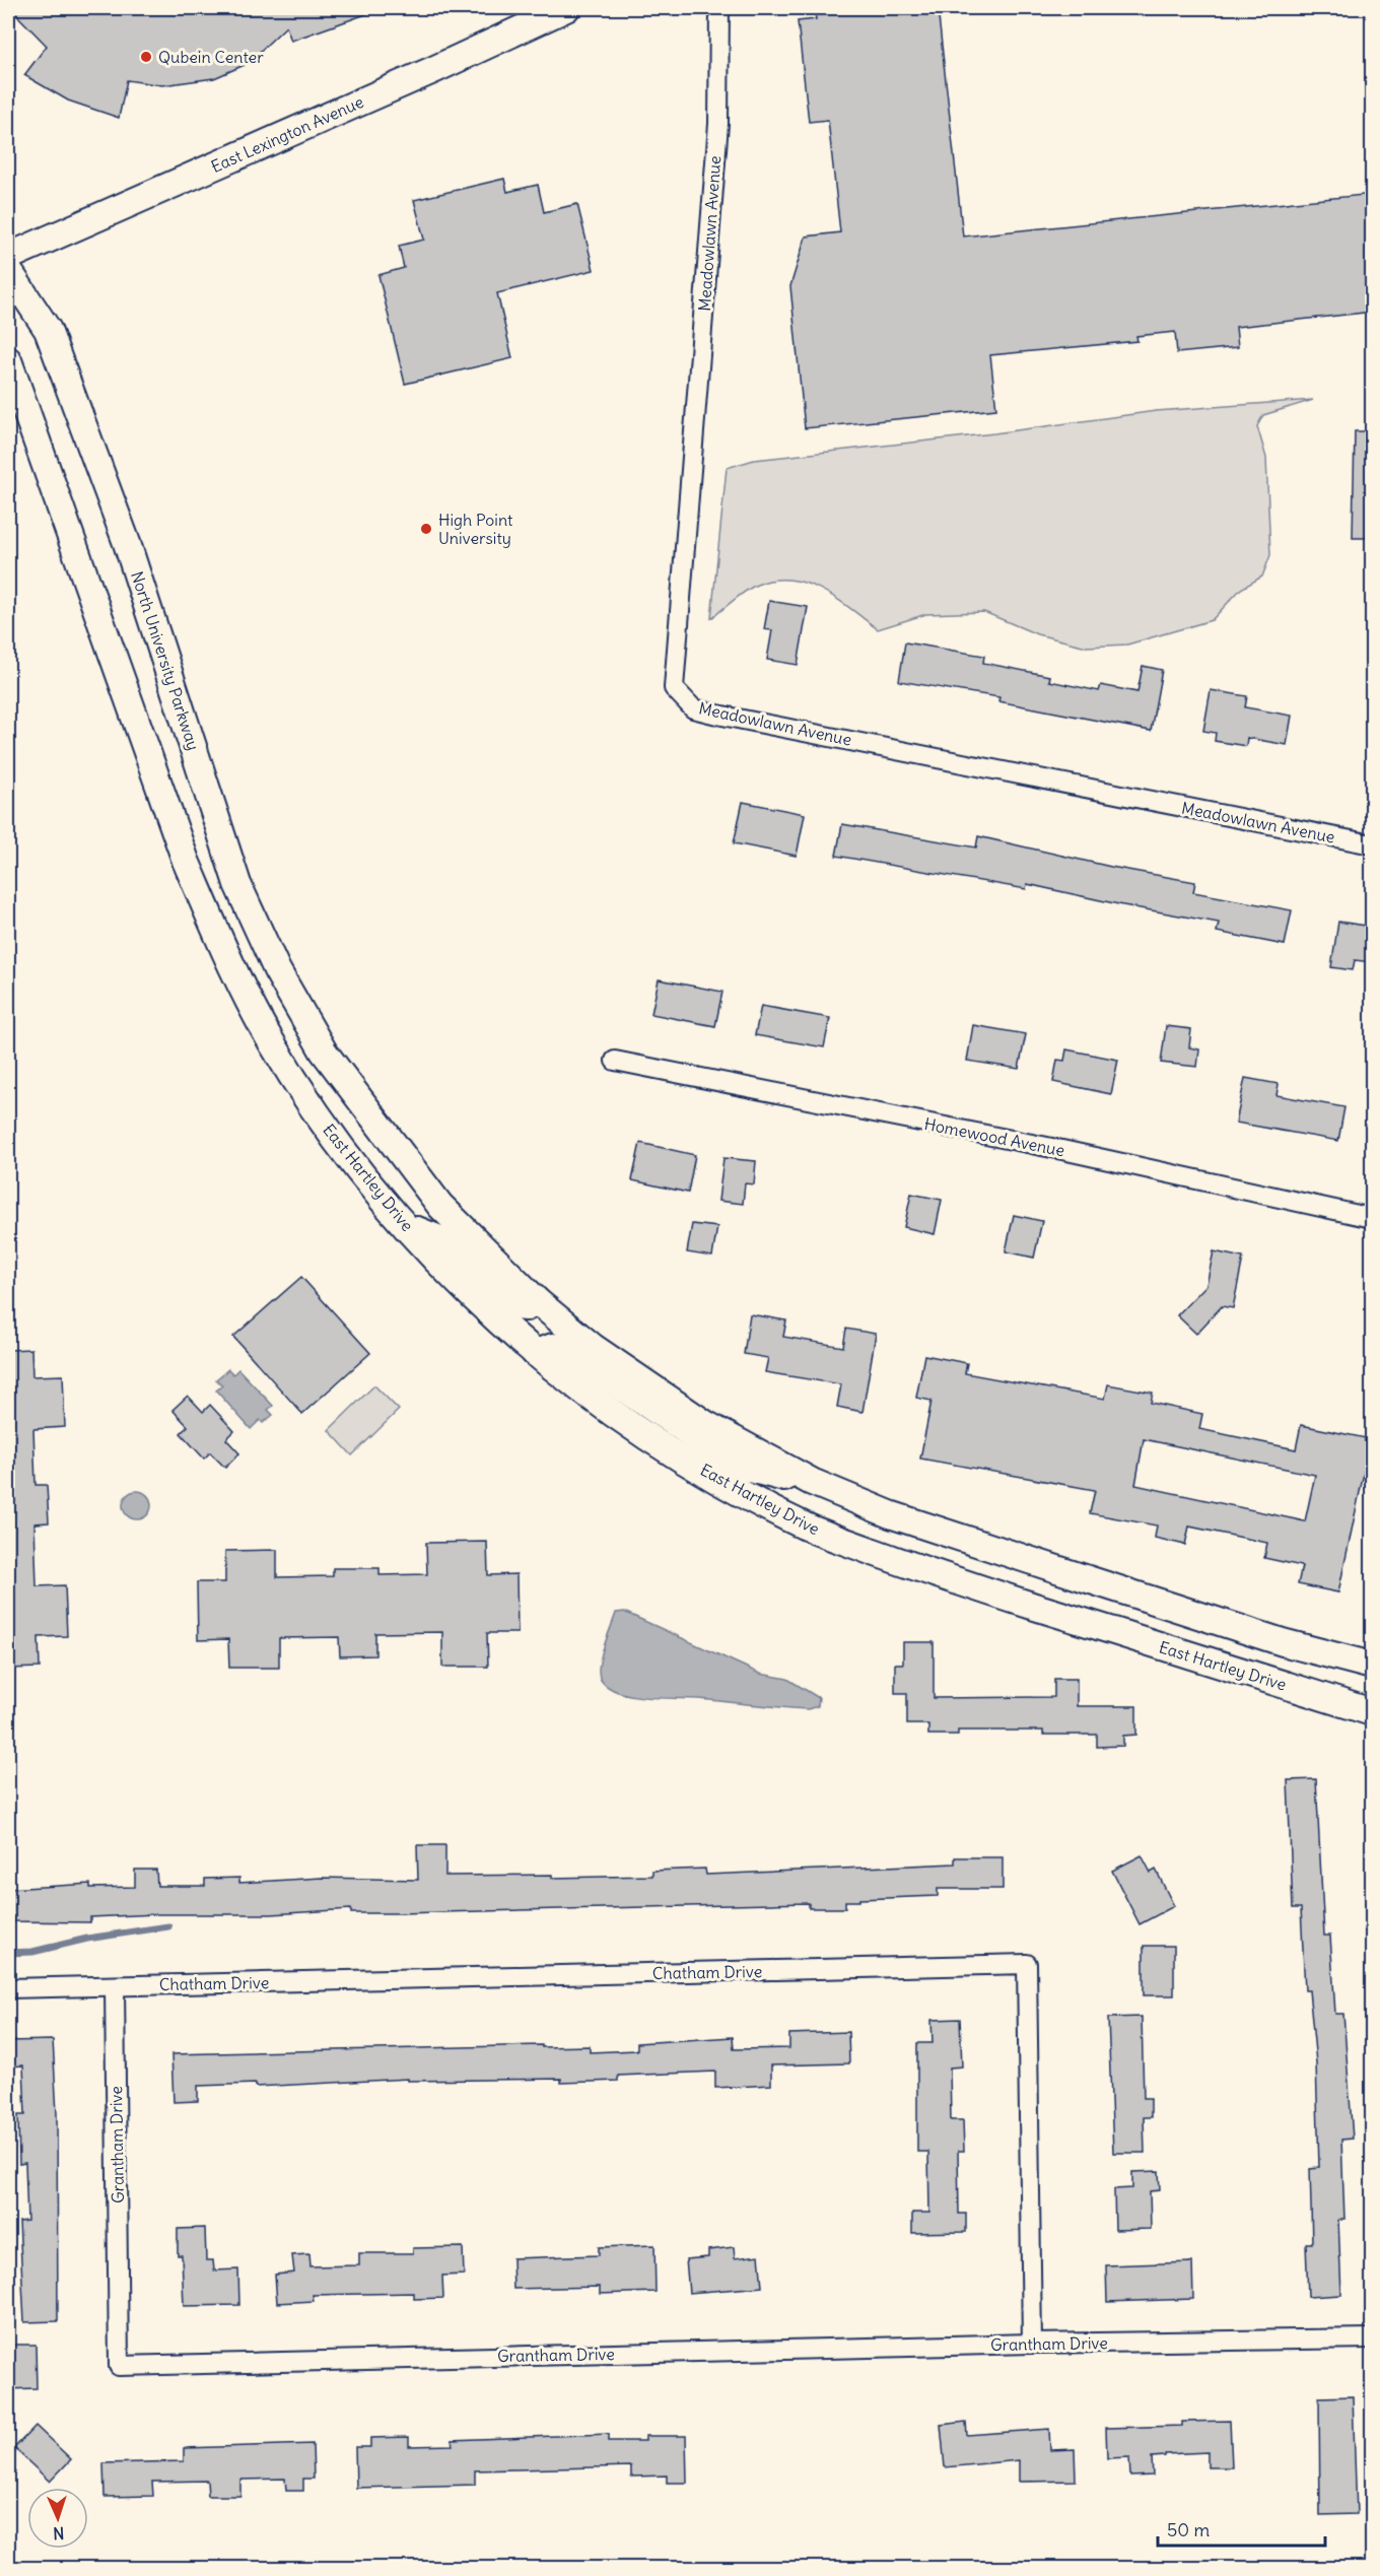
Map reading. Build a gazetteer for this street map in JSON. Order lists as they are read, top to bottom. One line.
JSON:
{"streets":{"main road":["East Lexington Avenue","North University Parkway","East Hartley Drive"],"street":["Meadowlawn Avenue","Homewood Avenue","Chatham Drive","Grantham Drive"]},"crossings":[["Chatham Drive","Grantham Drive"]],"places":["Qubein Center","High Point University"],"scale_bar":"50 m","north":"bottom"}
